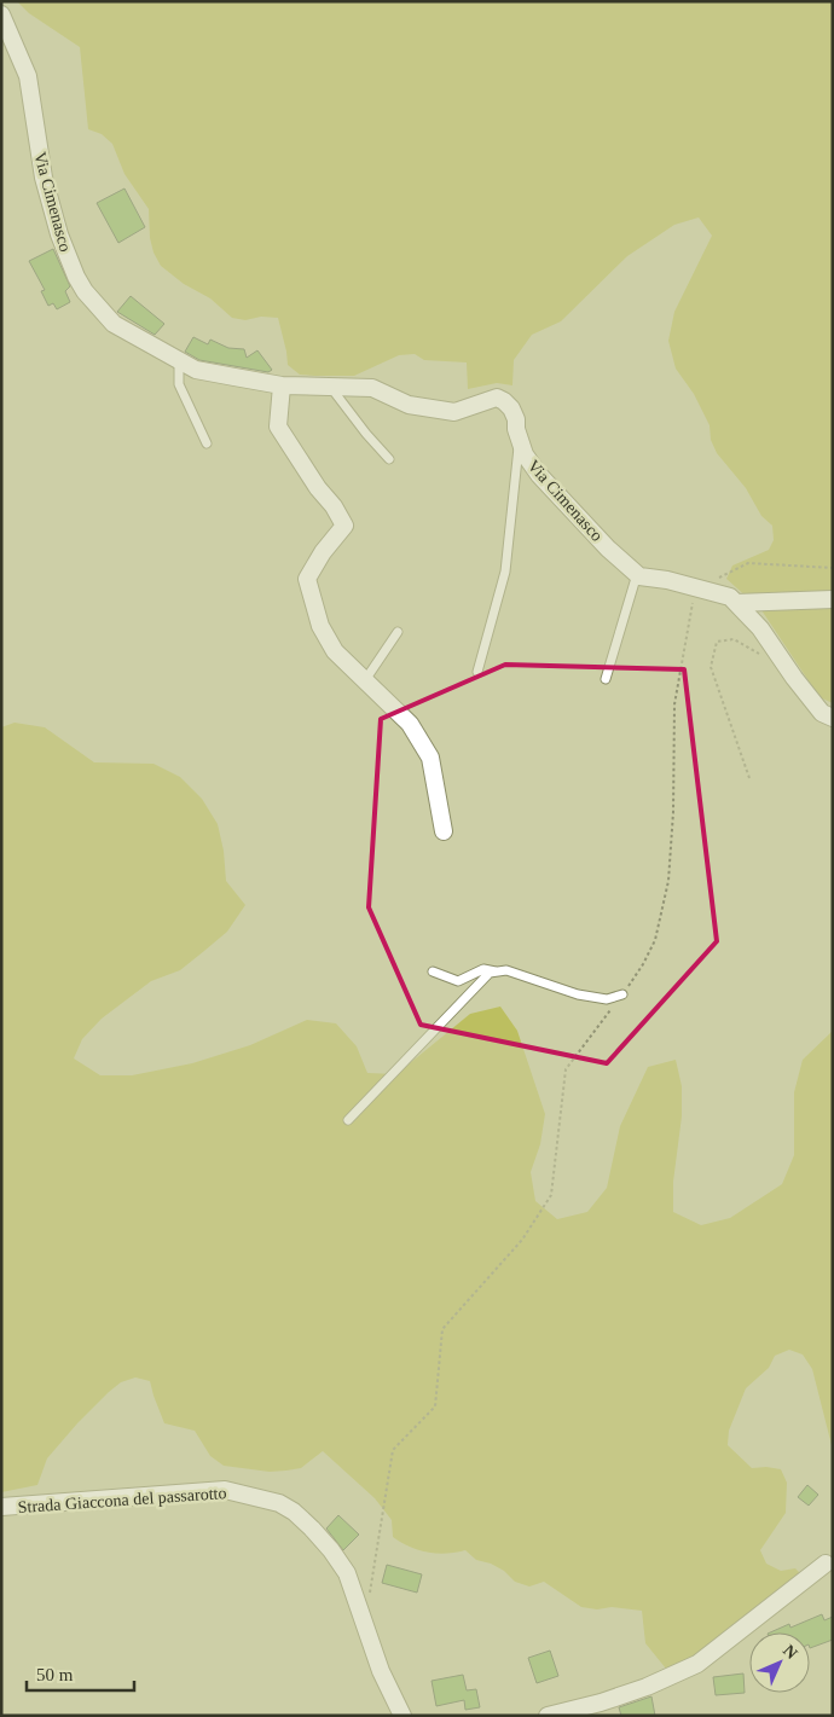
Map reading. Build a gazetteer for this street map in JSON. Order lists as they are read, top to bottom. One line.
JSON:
{"streets":{"street":["Via Cimenasco","Strada Giaccona del passarotto"]},"scale_bar":"50 m","north":"top right"}
